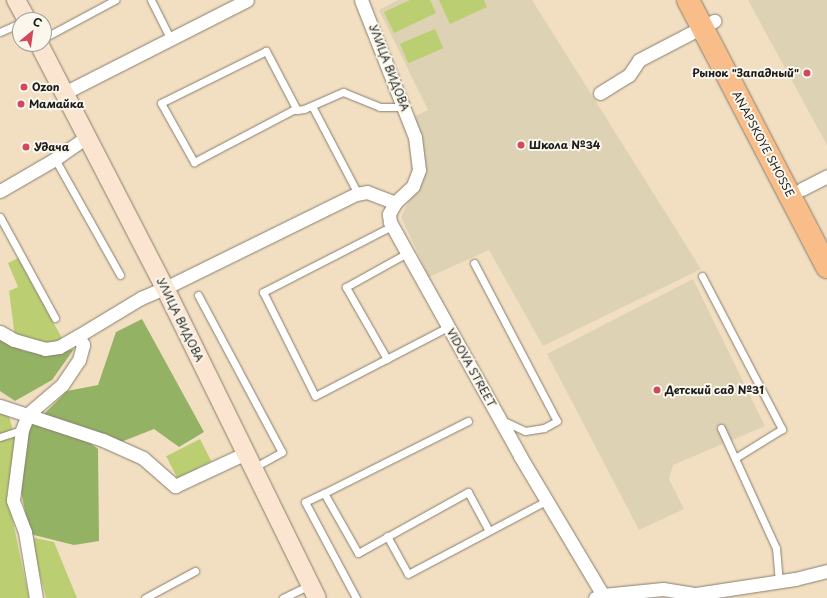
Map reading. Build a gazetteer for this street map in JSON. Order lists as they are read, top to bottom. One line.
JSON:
{"streets":{"highway":["ANAPSKOYE SHOSSE"],"street":["УЛИЦА ВИДОВА","VIDOVA STREET"]},"places":["Рынок \"Западный\"","Ozon","Мамайка","Школа №34","Удача","Детский сад №31"],"north":"top right"}
